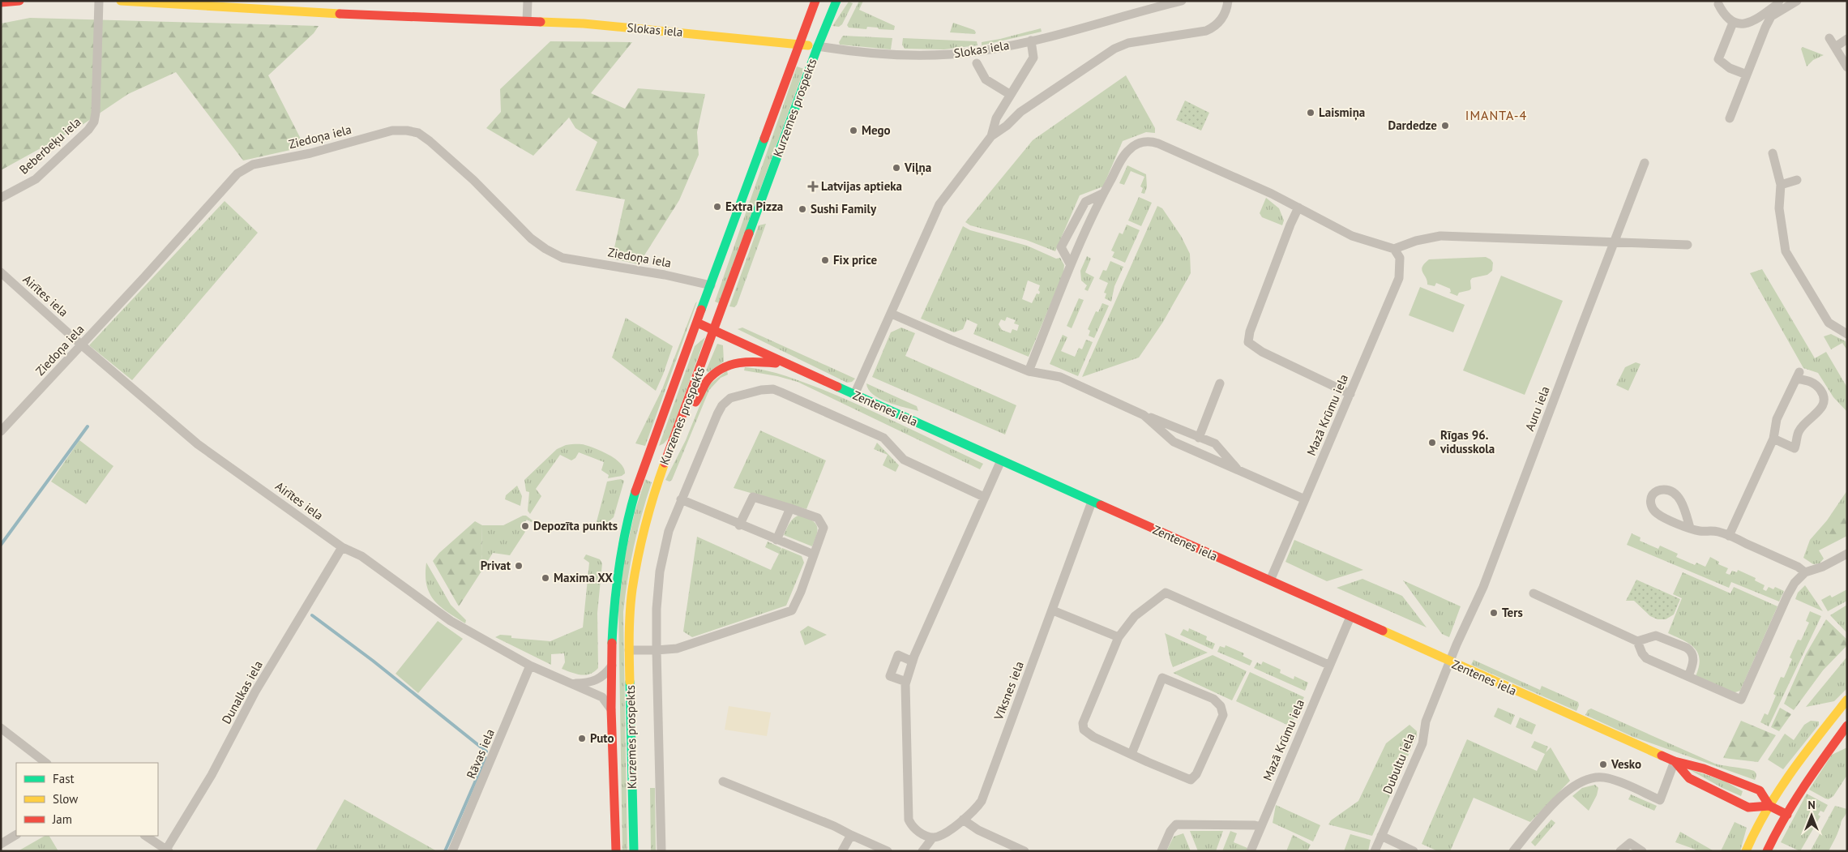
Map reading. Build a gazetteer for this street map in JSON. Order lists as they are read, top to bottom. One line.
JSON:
{"streets":{"main road":["Slokas iela","Kurzemes prospekts","Zentenes iela"],"street":["Ziedoņa iela","Beberbeķu iela","Airītes iela","Auru iela","Mazā Krūmu iela","Vīksnes iela","Dunalkas iela","Rāvas iela","Dubultu iela"]},"crossings":[["Slokas iela","Kurzemes prospekts"],["Kurzemes prospekts","Ziedoņa iela"],["Kurzemes prospekts","Airītes iela"],["Kurzemes prospekts","Zentenes iela"],["Ziedoņa iela","Airītes iela"],["Airītes iela","Dunalkas iela"],["Airītes iela","Rāvas iela"],["Zentenes iela","Auru iela"],["Zentenes iela","Mazā Krūmu iela"],["Zentenes iela","Vīksnes iela"],["Zentenes iela","Dubultu iela"],["Auru iela","Dubultu iela"]],"districts":["IMANTA-4"],"places":{"other":["Laismiņa","Dardedze","Mego","Viļņa","Extra Pizza","Sushi Family","Fix price","Rīgas 96. vidusskola","Depozīta punkts","Privat","Maxima XX","Ters","Puto","Vesko"],"health":["Latvijas aptieka"]},"legend":["Fast","Slow","Jam"],"north":"top"}
